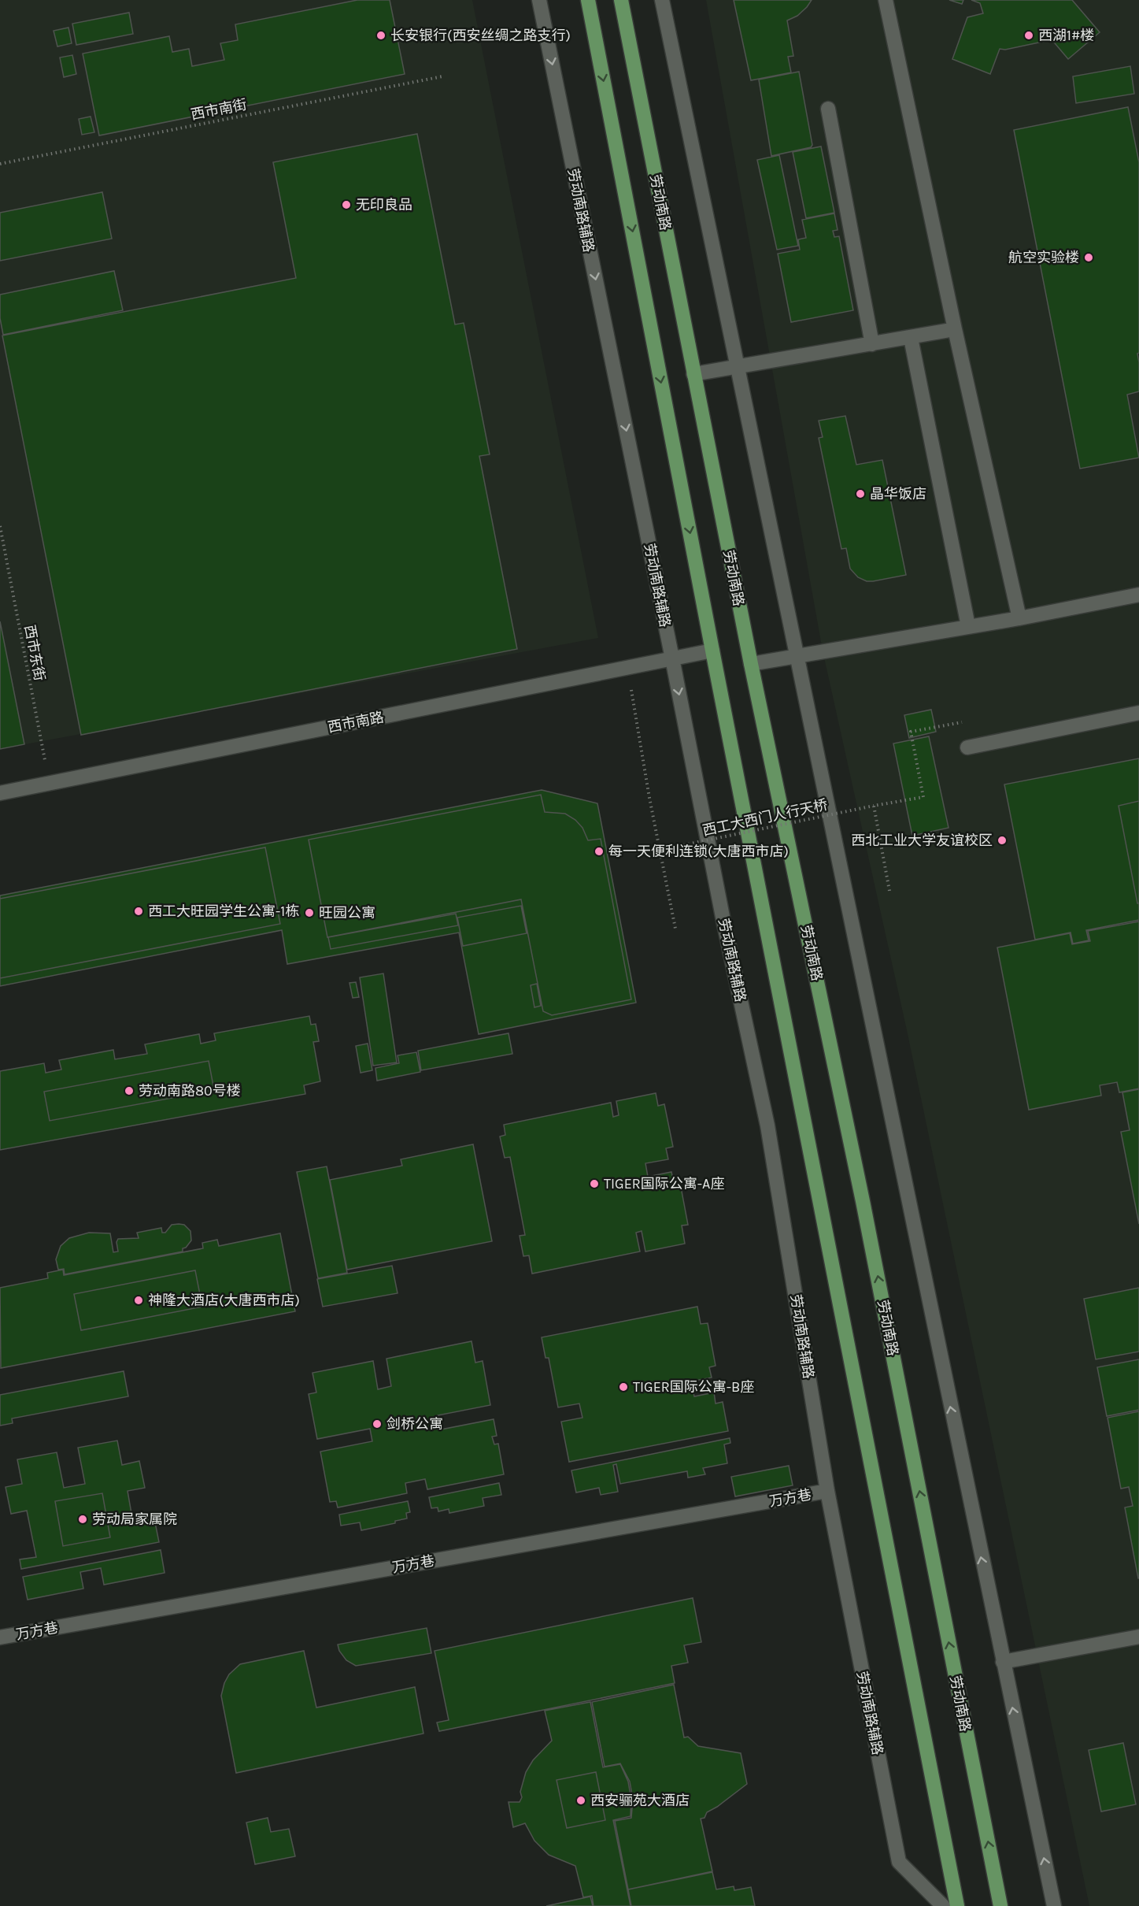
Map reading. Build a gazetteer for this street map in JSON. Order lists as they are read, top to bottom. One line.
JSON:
{"streets":{"main road":["劳动南路"],"street":["劳动南路辅路","西市南路","万方巷"],"path":["西市南街","西市东街","西工大西门人行天桥"]},"crossings":[["劳动南路辅路","西市南路"],["劳动南路辅路","万方巷"],["西市东街","西市南路"]],"places":["长安银行(西安丝绸之路支行)","西湖1#楼","无印良品","航空实验楼","晶华饭店","西北工业大学友谊校区","每一天便利连锁(大唐西市店)","西工大旺园学生公寓-1栋","旺园公寓","劳动南路80号楼","TIGER国际公寓-A座","神隆大酒店(大唐西市店)","TIGER国际公寓-B座","剑桥公寓","劳动局家属院","西安骊苑大酒店"]}
